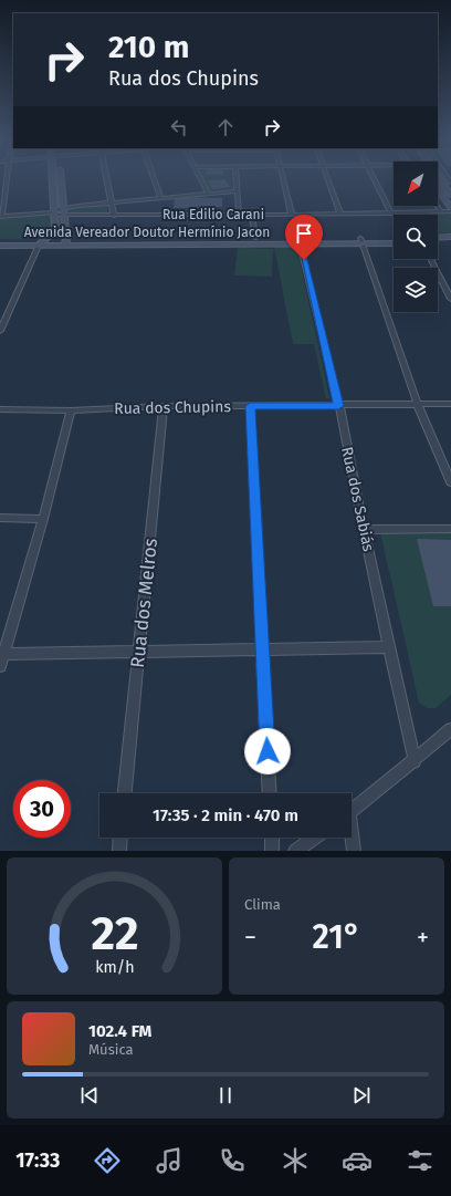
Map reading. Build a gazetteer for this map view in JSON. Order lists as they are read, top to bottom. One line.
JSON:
{"streets":{"street":["Rua Edilio Carani","Avenida Vereador Doutor Hermínio Jacon","Rua dos Chupins","Rua dos Sabiás","Rua dos Melros"]},"crossings":[["Avenida Vereador Doutor Hermínio Jacon","Rua dos Sabiás"],["Rua dos Chupins","Rua dos Sabiás"],["Rua dos Chupins","Rua dos Melros"]],"north":"bottom left","page":{"turn":["210 m","Rua dos Chupins"],"limit":"30","trip":"17:35 · 2 min · 470 m","tile":"Clima","heat":["−","21°","+"],"song":["102.4 FM","Música"],"tabs":"17:33","gauge":["22","km/h"]}}
